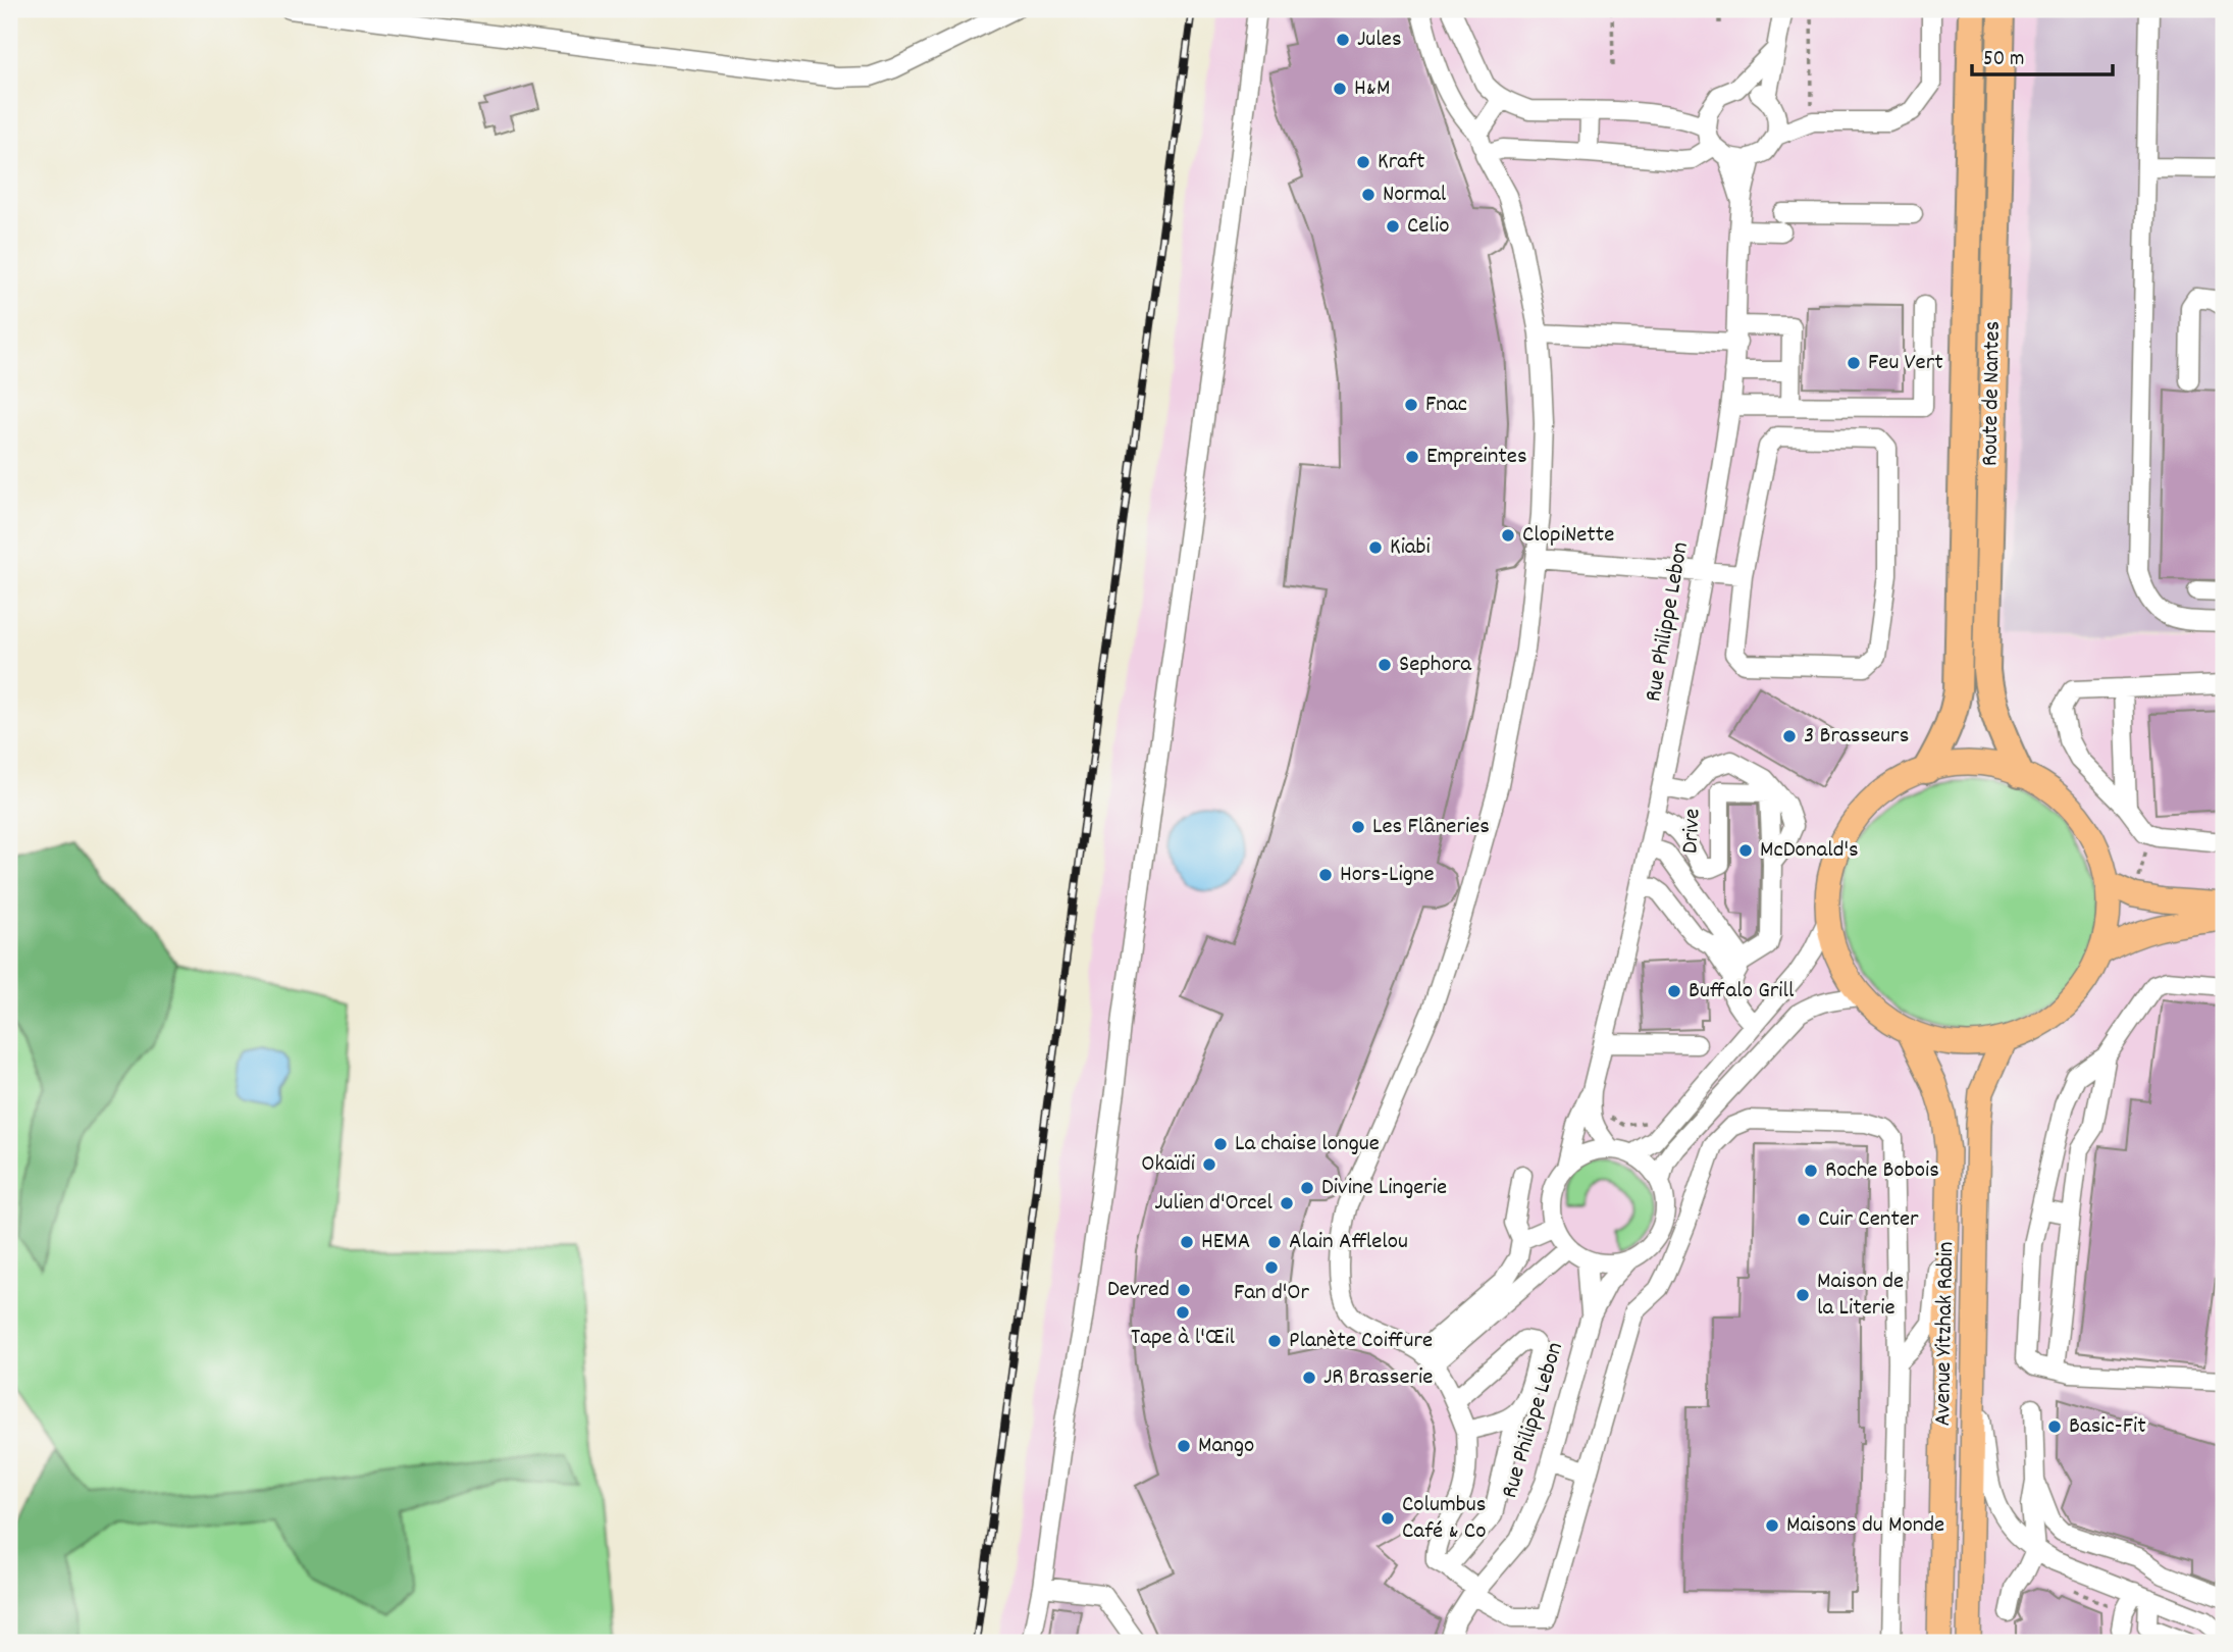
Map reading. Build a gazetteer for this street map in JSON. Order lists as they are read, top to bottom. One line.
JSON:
{"streets":{"highway":["Route de Nantes"],"main road":["Avenue Yitzhak Rabin"],"street":["Rue Philippe Lebon","Drive"]},"crossings":[["Rue Philippe Lebon","Drive"]],"places":["Jules","H&M","Kraft","Normal","Celio","Feu Vert","Fnac","Empreintes","ClopiNette","Kiabi","Sephora","3 Brasseurs","Les Flâneries","McDonald's","Hors-Ligne","Buffalo Grill","La chaise longue","Okaïdi","Roche Bobois","Divine Lingerie","Julien d'Orcel","Cuir Center","HEMA","Alain Afflelou","Fan d'Or","Devred","Maison de la Literie","Tape à l'Œil","Planète Coiffure","JR Brasserie","Basic-Fit","Mango","Columbus Café & Co","Maisons du Monde"],"scale_bar":"50 m"}
